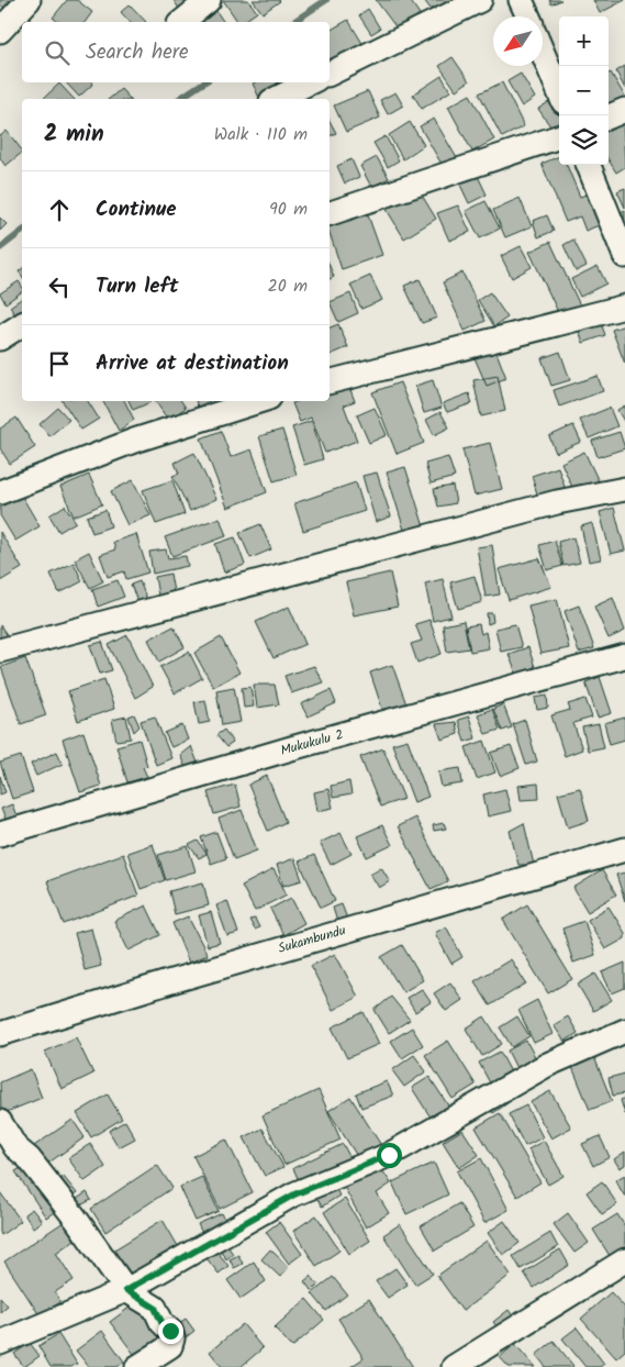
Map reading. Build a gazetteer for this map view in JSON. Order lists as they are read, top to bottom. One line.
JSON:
{"streets":{"street":["Mukukulu 2","Sukambundu"]},"north":"bottom left","page":{"map_buttons":["+","−"],"search":"Search here","heading":["2 min","Walk · 110 m"],"list":[["Continue","90 m"],["Turn left","20 m"],"Arrive at destination"]}}
